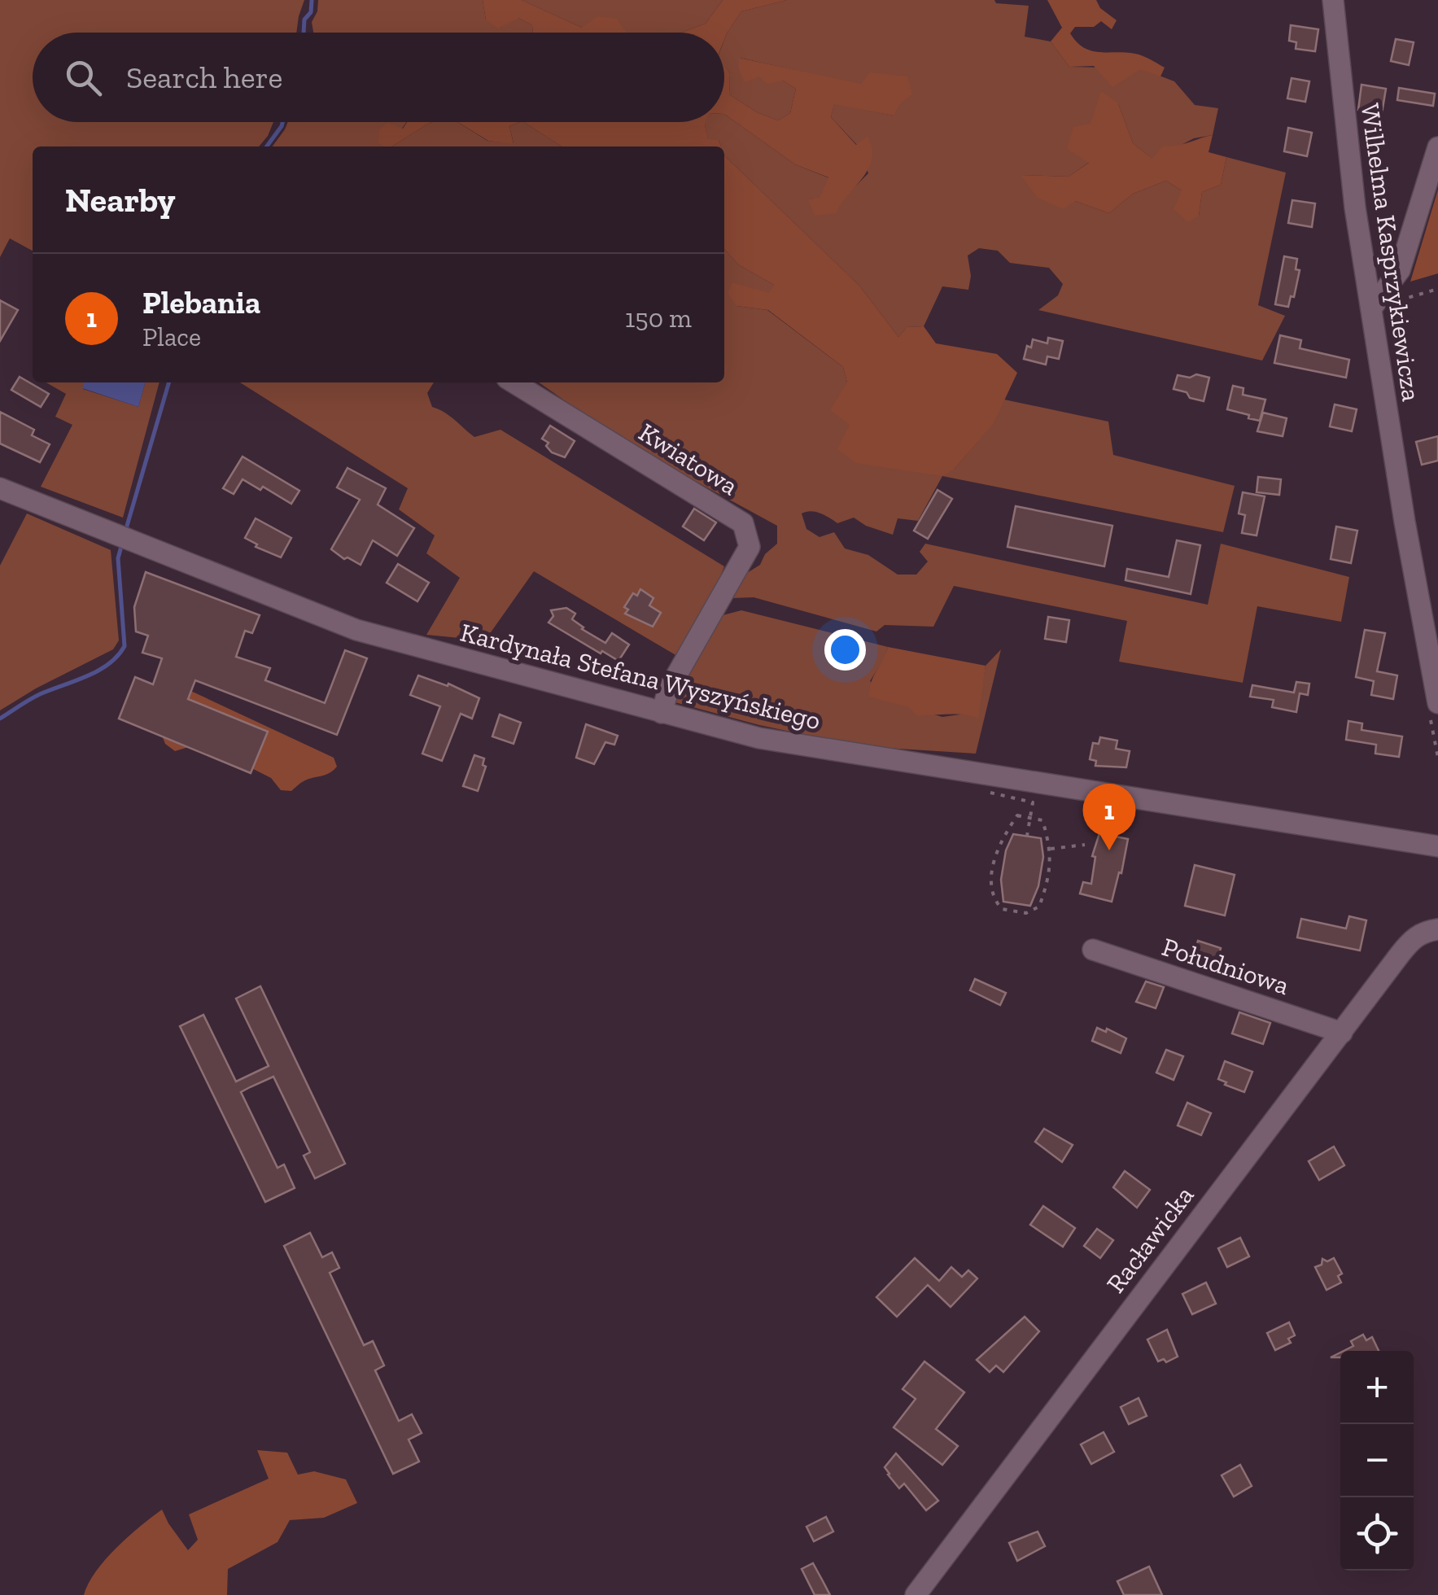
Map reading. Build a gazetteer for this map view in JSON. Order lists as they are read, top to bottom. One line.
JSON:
{"streets":{"street":["Wilhelma Kasprzykiewicza","Kwiatowa","Kardynała Stefana Wyszyńskiego","Południowa","Racławicka"]},"crossings":[["Kwiatowa","Kardynała Stefana Wyszyńskiego"],["Południowa","Racławicka"]],"page":{"search":"Search here","heading":"Nearby","list":[{"mark":"1","name":"Plebania","note":"Place","value":"150 m"}],"pins":"1","map_buttons":["+","−"]}}
